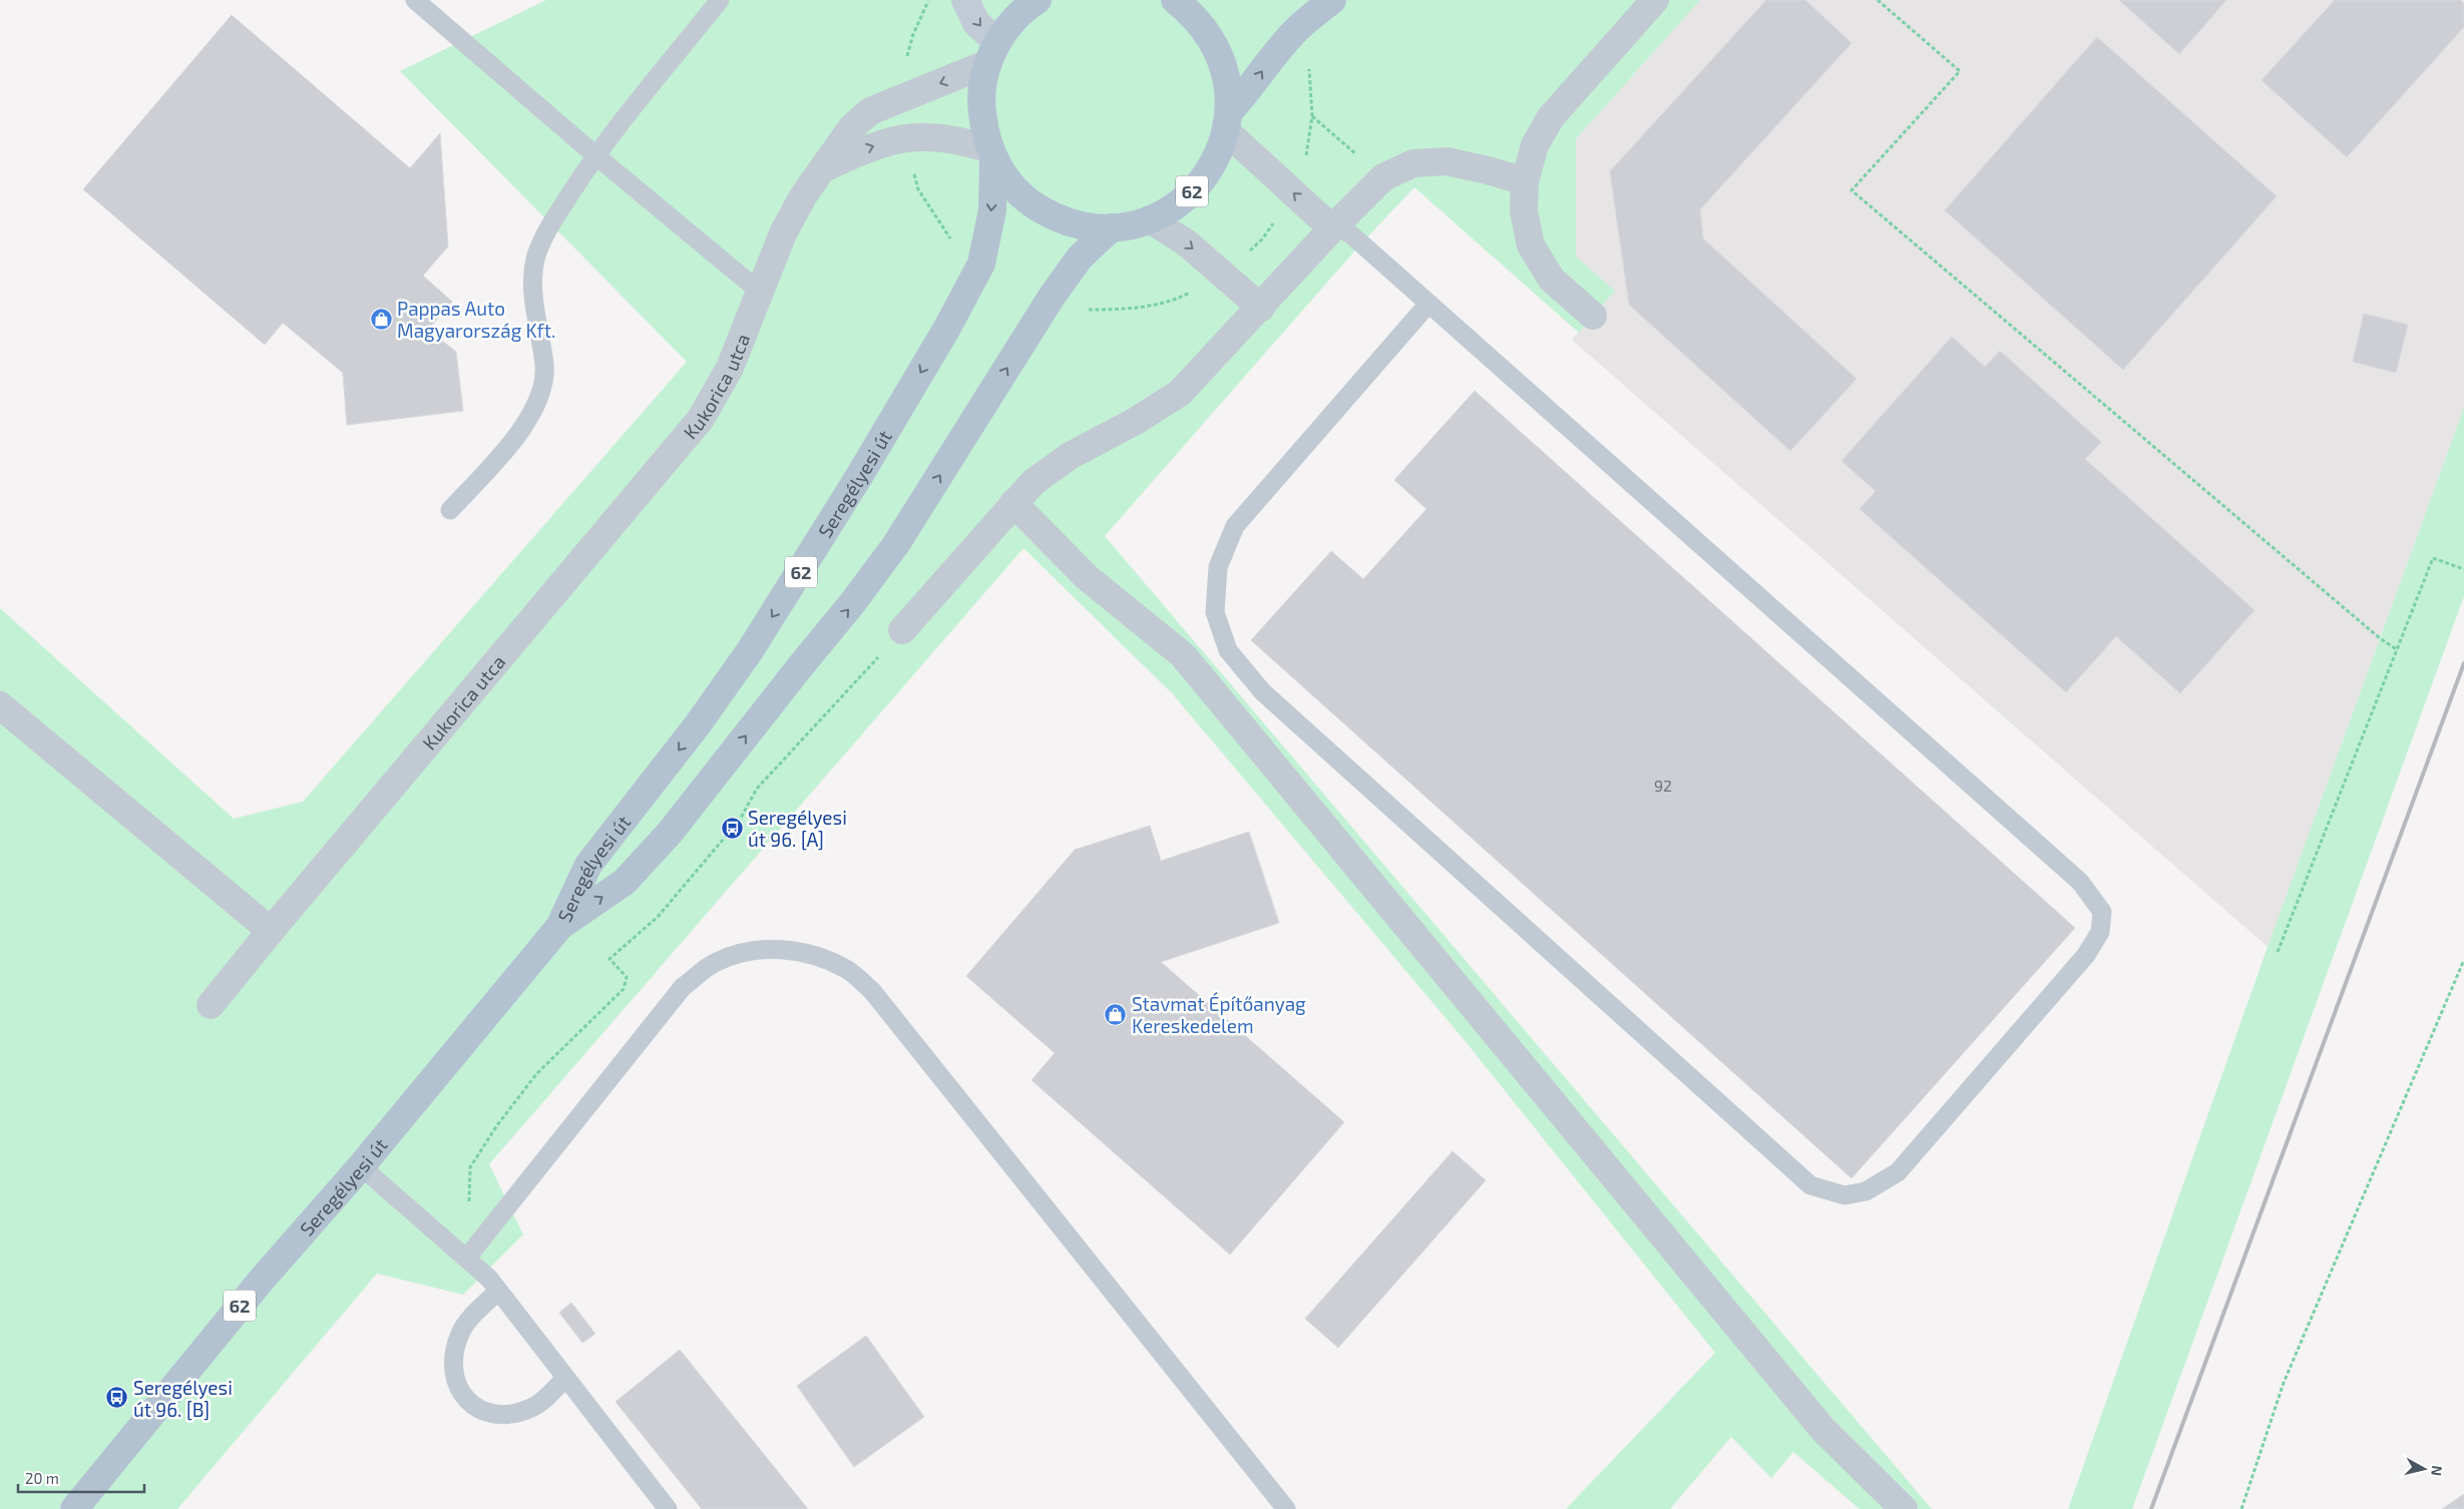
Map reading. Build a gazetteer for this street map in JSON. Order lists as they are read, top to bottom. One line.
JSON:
{"streets":{"main road":["62","Seregélyesi út"],"street":["Kukorica utca"]},"crossings":[["62","Seregélyesi út"],["Kukorica utca","Seregélyesi út"]],"places":{"shop":["Pappas Auto Magyarország Kft.","Stavmat Építőanyag Kereskedelem"],"bus stop":["Seregélyesi út 96. [A]","Seregélyesi út 96. [B]"]},"house_numbers":["92"],"scale_bar":"20 m","north":"right"}
